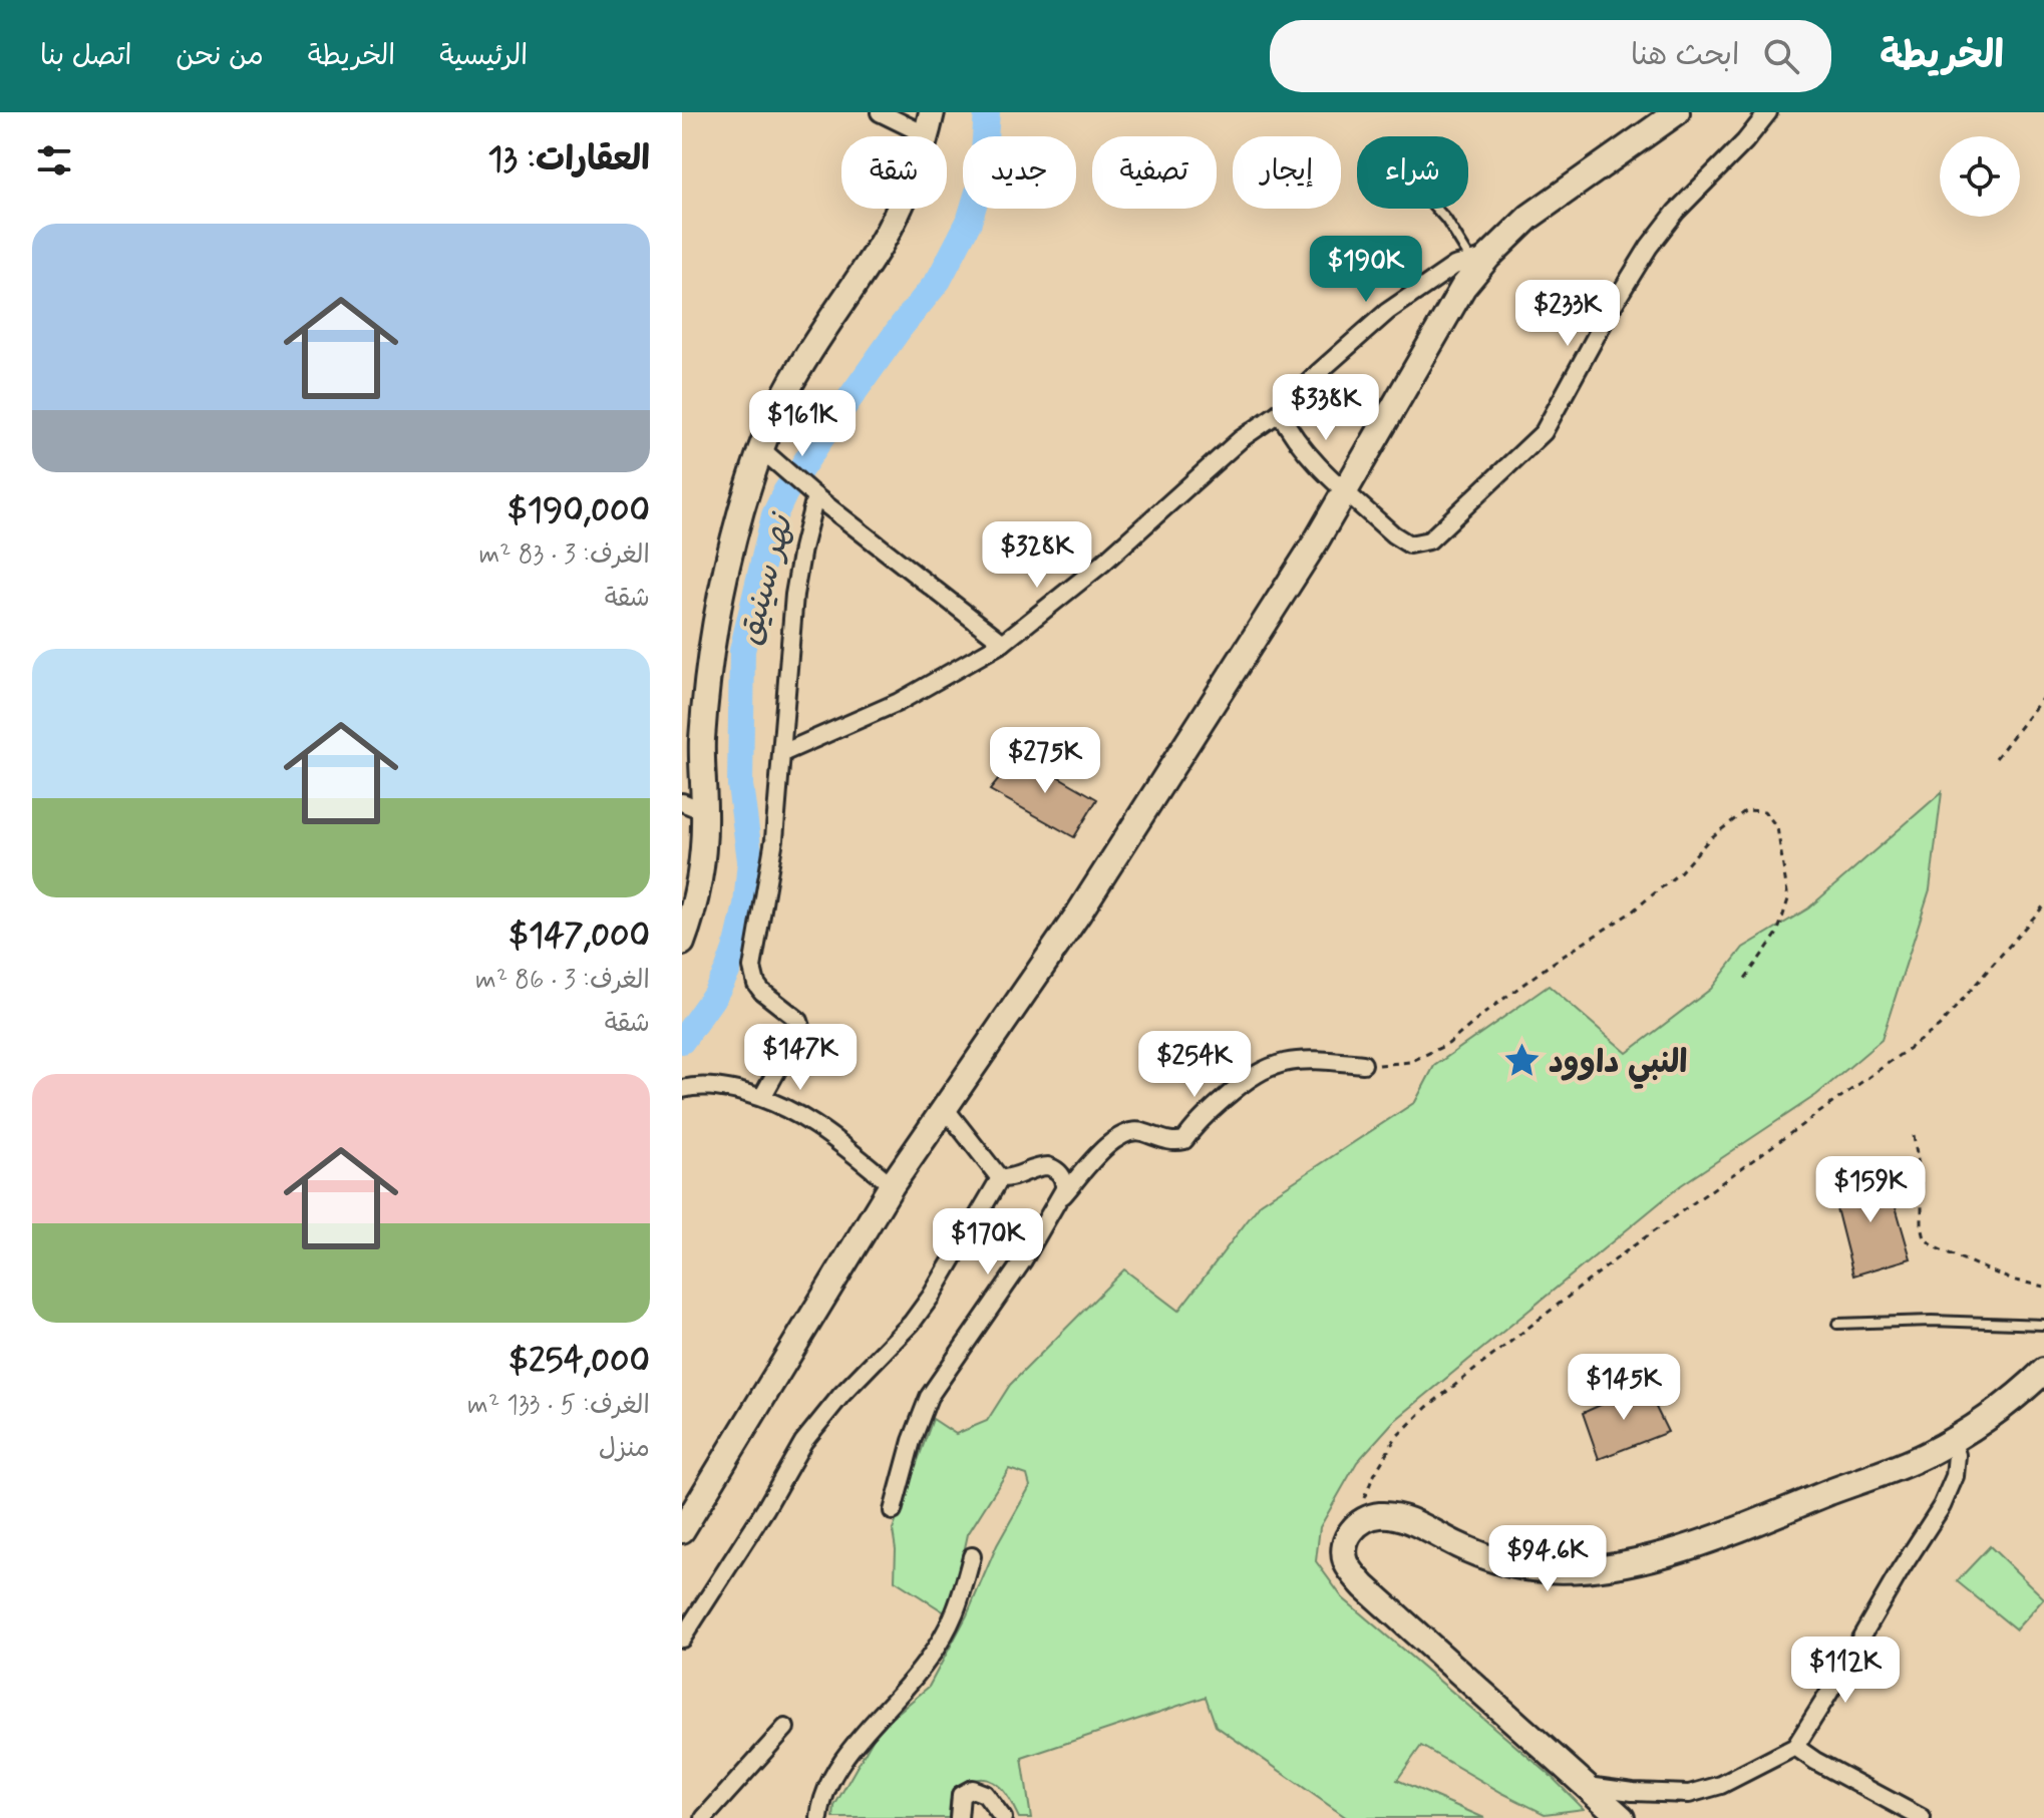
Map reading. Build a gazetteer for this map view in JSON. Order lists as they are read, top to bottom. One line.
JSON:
{"water":["نهر سينيق"],"places":{"place":["النبي داوود"]},"page":{"header":"الخريطة","search":"ابحث هنا","nav":["الرئيسية","الخريطة","من نحن","اتصل بنا"],"heading":"العقارات: 13","chip":["شراء","إيجار","تصفية","جديد","شقة"],"list":[{"name":"$190,000","note":"الغرف: 3 · 83 m² · شقة"},{"name":"$147,000","note":"الغرف: 3 · 86 m² · شقة"},{"name":"$254,000","note":"الغرف: 5 · 133 m² · منزل"}],"price":["$190K","$233K","$338K","$161K","$328K","$275K","$147K","$254K","$159K","$170K","$145K","$94.6K","$112K"]}}
